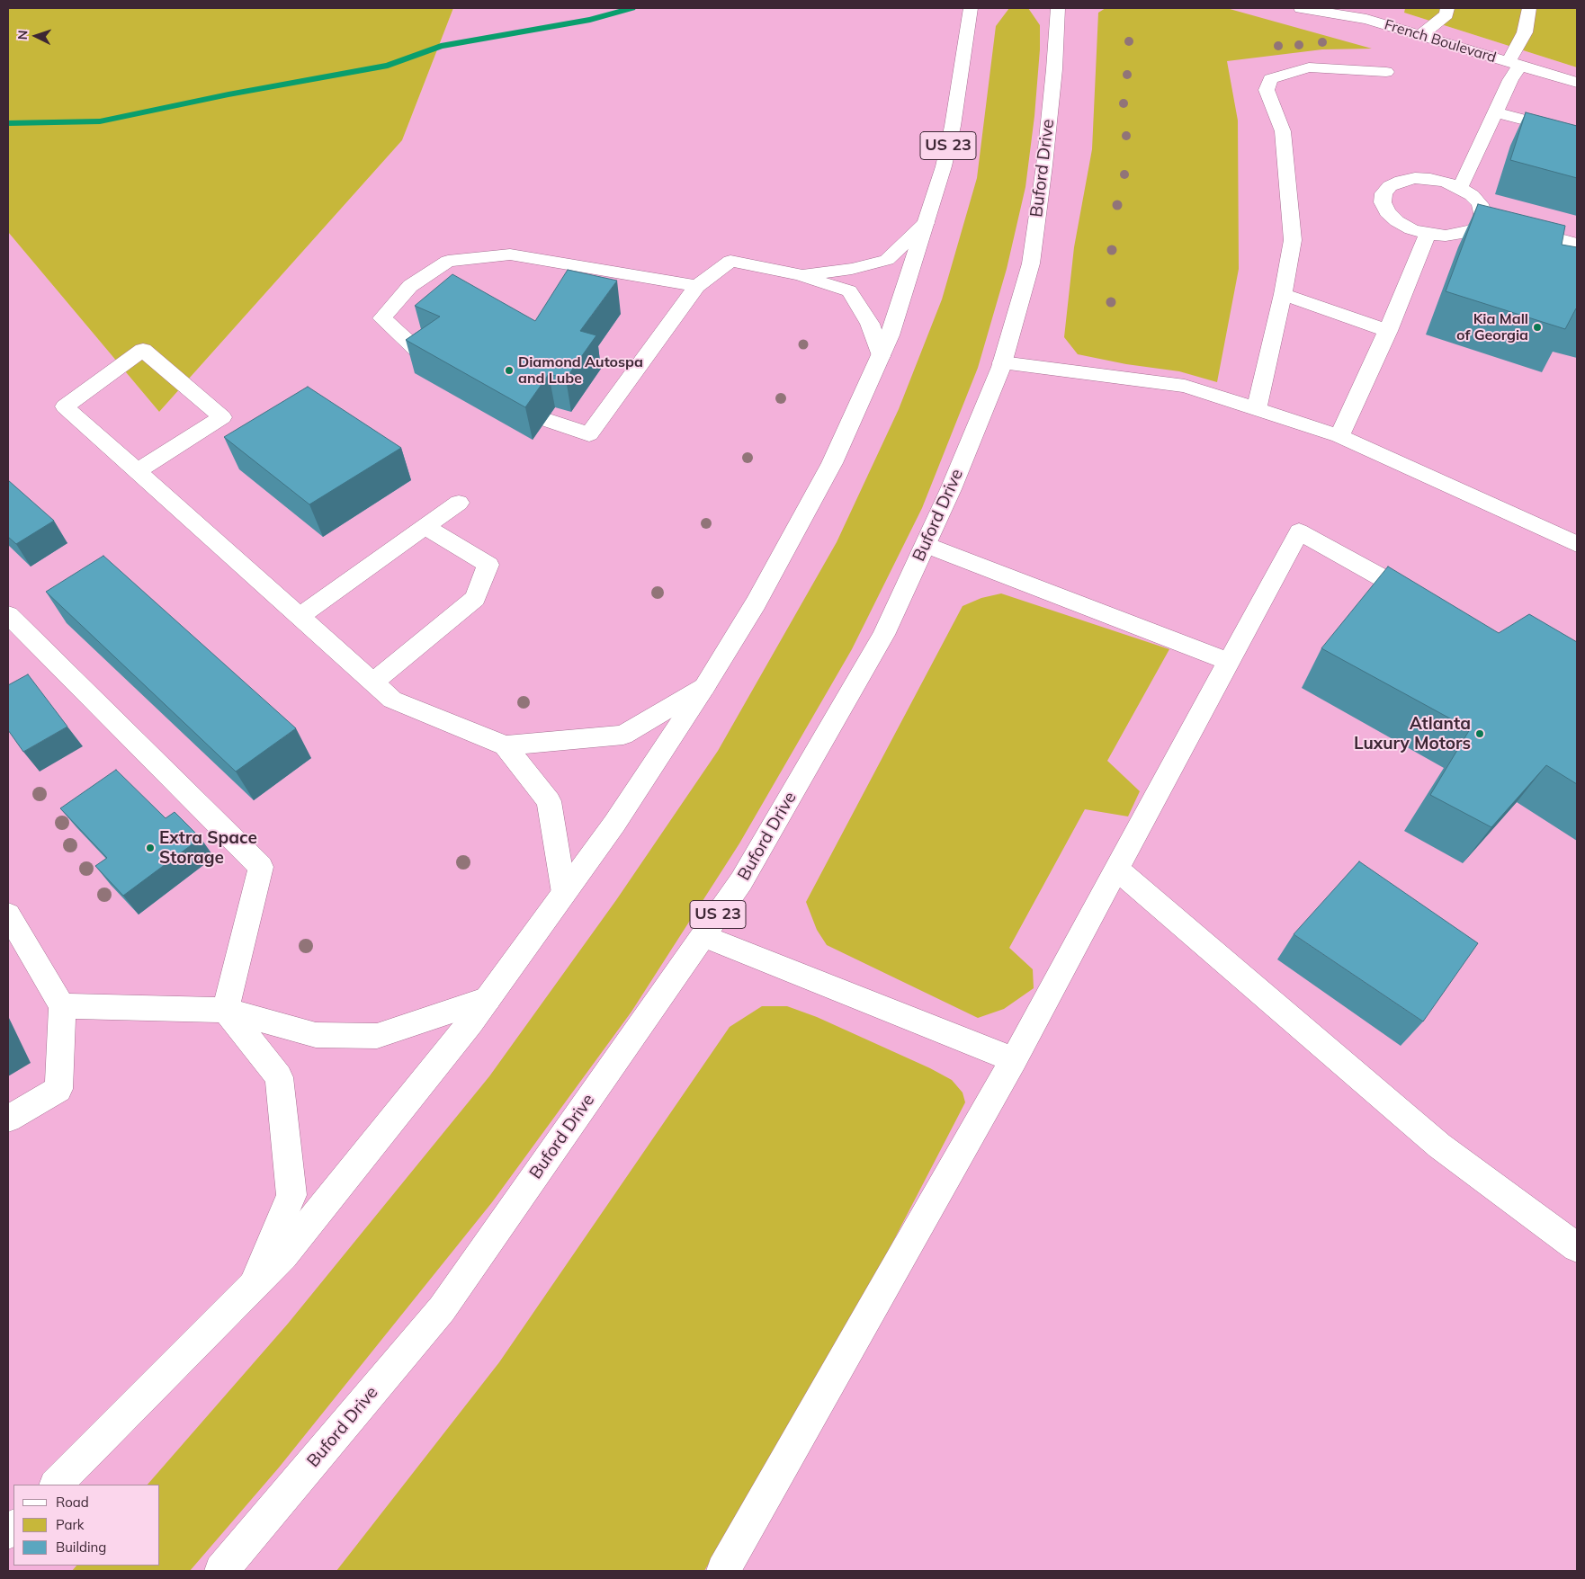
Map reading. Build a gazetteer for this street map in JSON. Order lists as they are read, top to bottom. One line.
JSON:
{"streets":{"main road":["French Boulevard","US 23","Buford Drive"]},"places":["Kia Mall of Georgia","Diamond Autospa and Lube","Atlanta Luxury Motors","Extra Space Storage"],"legend":["Road","Park","Building"],"north":"left"}
